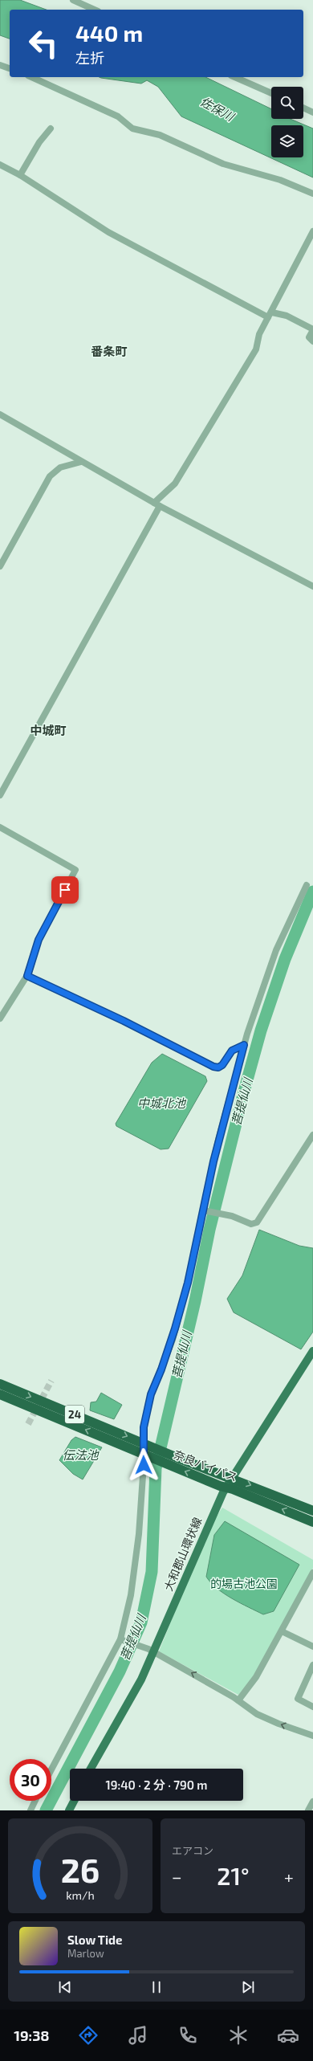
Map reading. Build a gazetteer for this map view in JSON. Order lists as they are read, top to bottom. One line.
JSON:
{"streets":{"highway":["24","奈良バイパス"],"main road":["大和郡山環状線"]},"crossings":[["奈良バイパス","大和郡山環状線"]],"districts":["番条町","中城町"],"water":["佐保川","菩提仙川","中城北池","伝法池"],"parks":["的場古池公園"],"page":{"turn":["440 m","左折"],"limit":"30","trip":"19:40 · 2 分 · 790 m","tile":"エアコン","heat":["−","21°","+"],"song":["Slow Tide","Marlow"],"tabs":"19:38","gauge":["26","km/h"]}}
